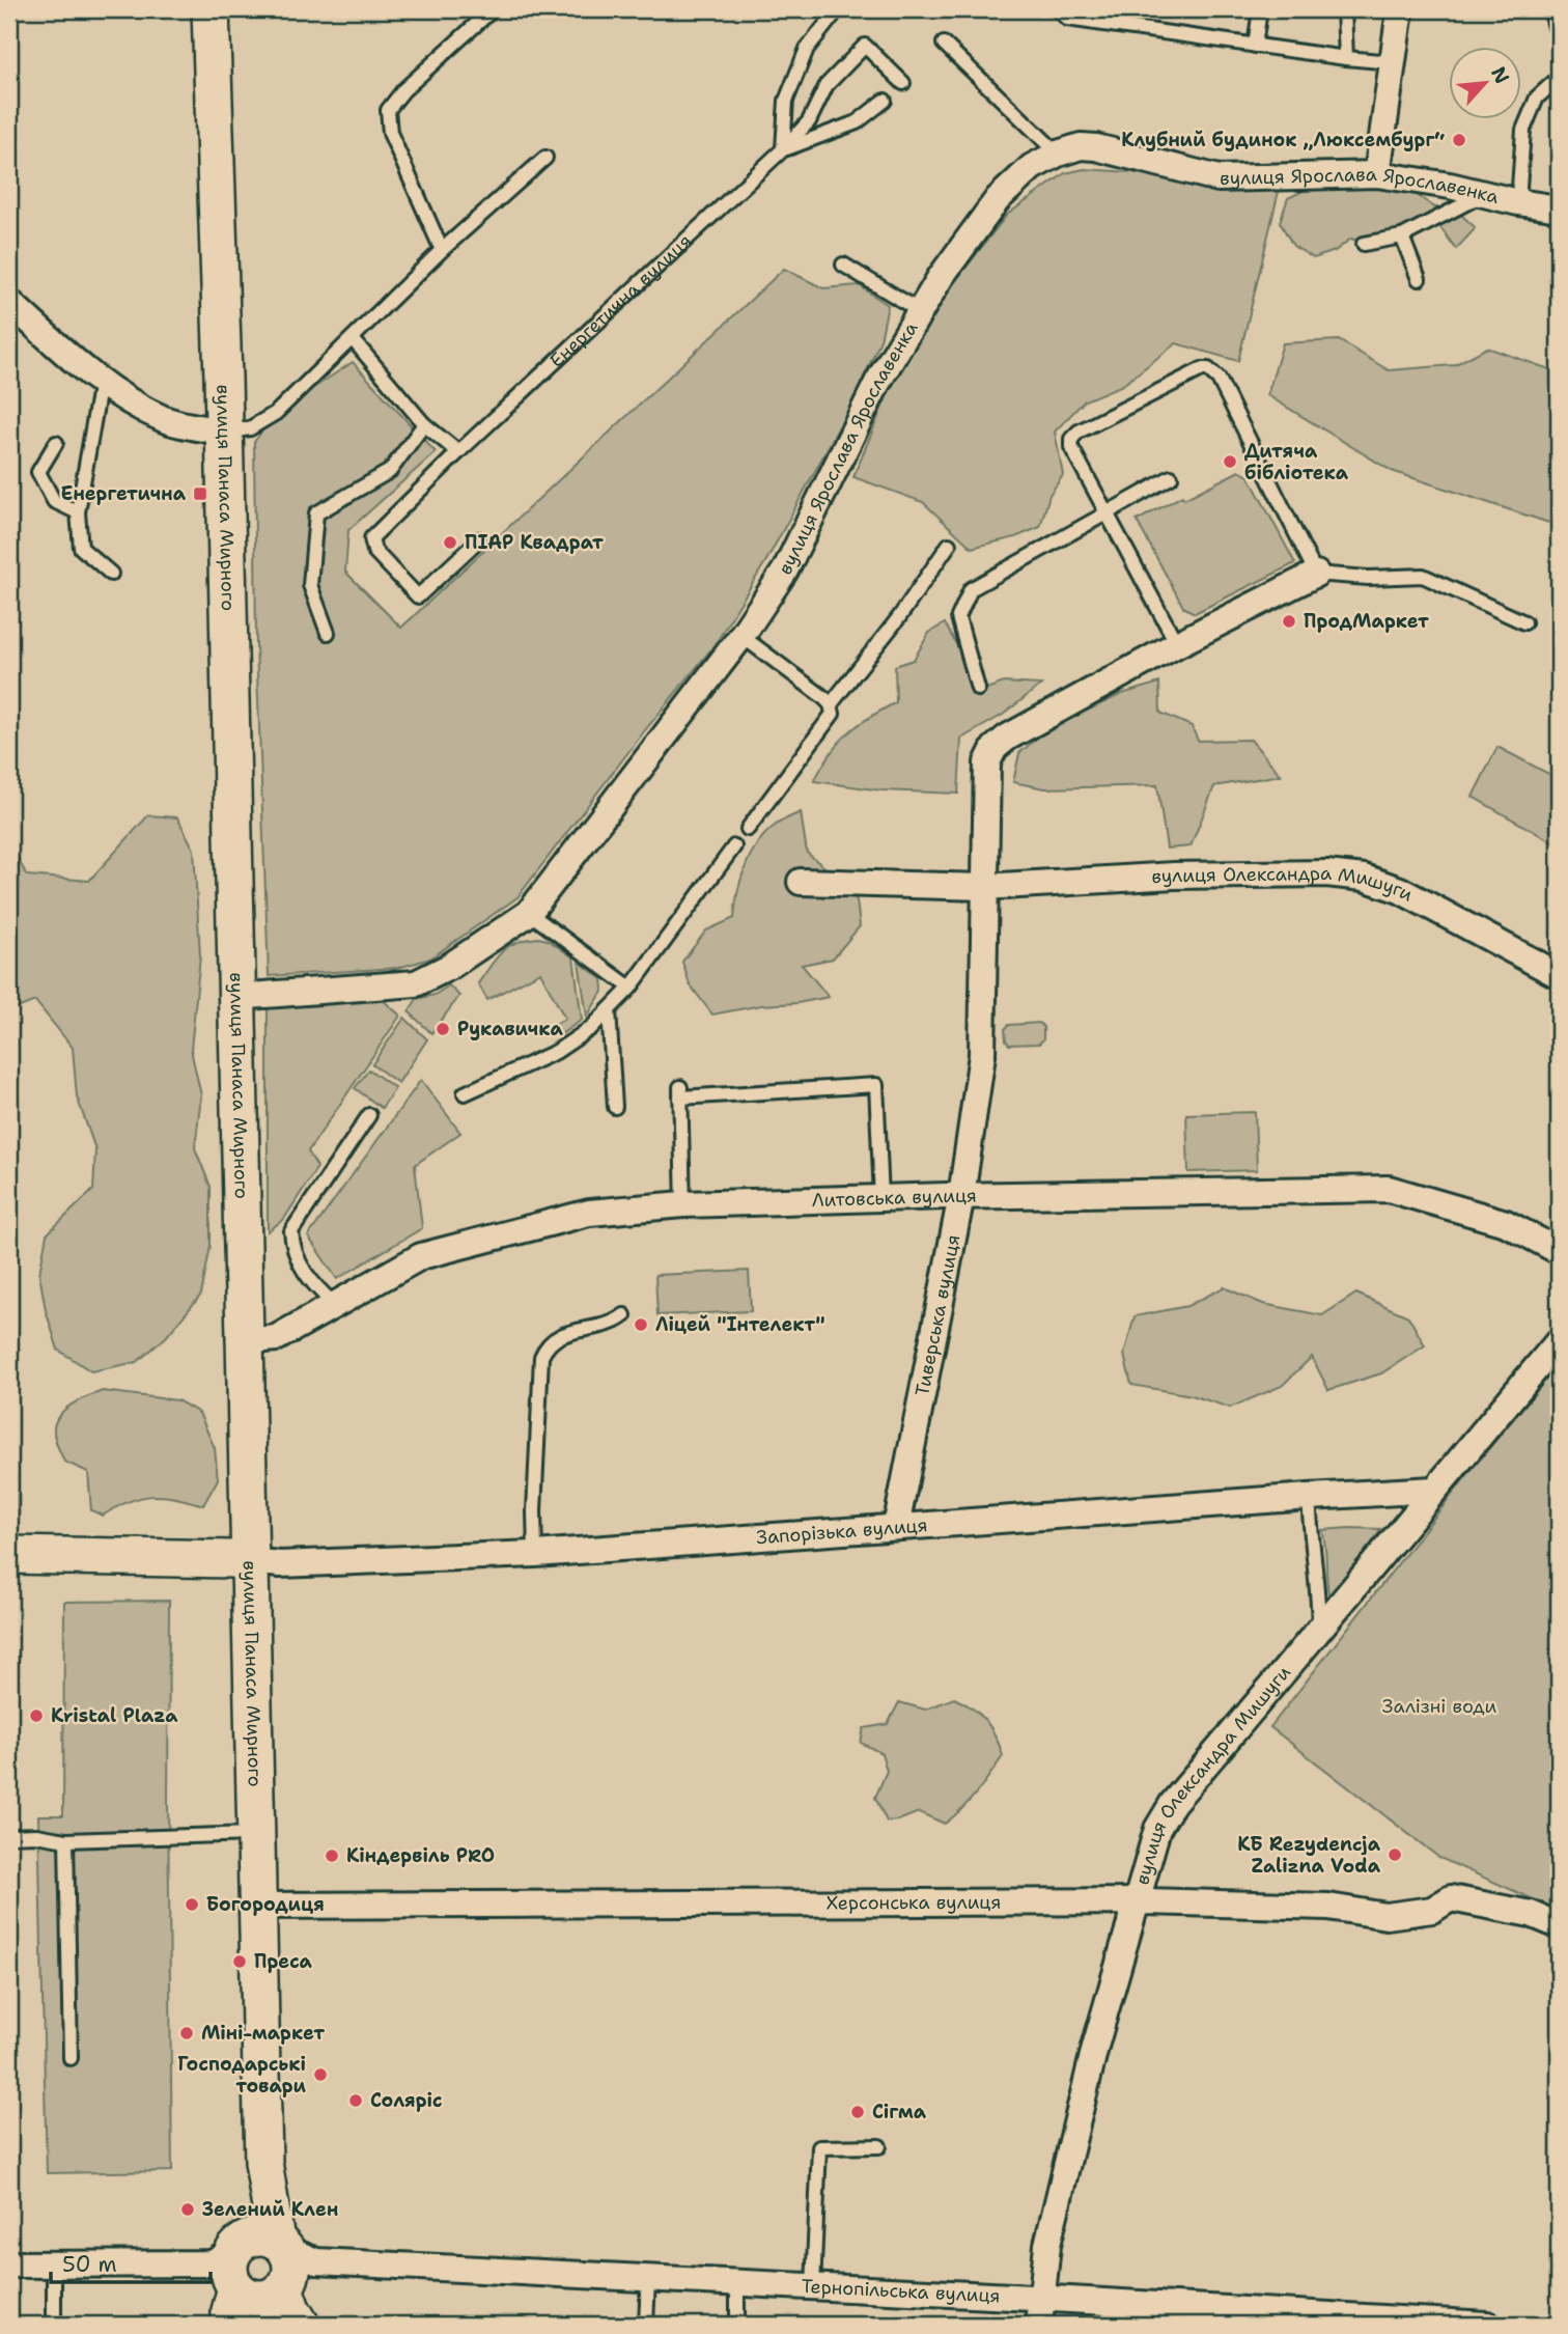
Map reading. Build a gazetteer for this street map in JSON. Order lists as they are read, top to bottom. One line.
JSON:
{"streets":{"street":["вулиця Ярослава Ярославенка","вулиця Панаса Мирного","вулиця Олександра Мишуги","Литовська вулиця","Тиверська вулиця","Запорізька вулиця","Херсонська вулиця","Тернопільська вулиця"],"lane":["Енергетична вулиця"]},"crossings":[["вулиця Ярослава Ярославенка","вулиця Панаса Мирного"],["вулиця Панаса Мирного","Литовська вулиця"],["вулиця Панаса Мирного","Запорізька вулиця"],["вулиця Панаса Мирного","Херсонська вулиця"],["вулиця Панаса Мирного","Тернопільська вулиця"],["вулиця Олександра Мишуги","Тиверська вулиця"],["вулиця Олександра Мишуги","Запорізька вулиця"],["вулиця Олександра Мишуги","Херсонська вулиця"],["вулиця Олександра Мишуги","Тернопільська вулиця"],["Литовська вулиця","Тиверська вулиця"],["Тиверська вулиця","Запорізька вулиця"]],"parks":["Залізні води"],"places":{"other":["Клубний будинок „Люксембург“","Дитяча бібліотека","ПІАР Квадрат","ПродМаркет","Рукавичка","Ліцей \"Інтелект\"","Kristal Plaza","КБ Rezydencja Zalizna Voda","Кіндервіль PRO","Богородиця","Преса","Міні-маркет","Господарські товари","Соляріс","Сігма","Зелений Клен"],"transit":["Енергетична"]},"scale_bar":"50 m","north":"top right"}
